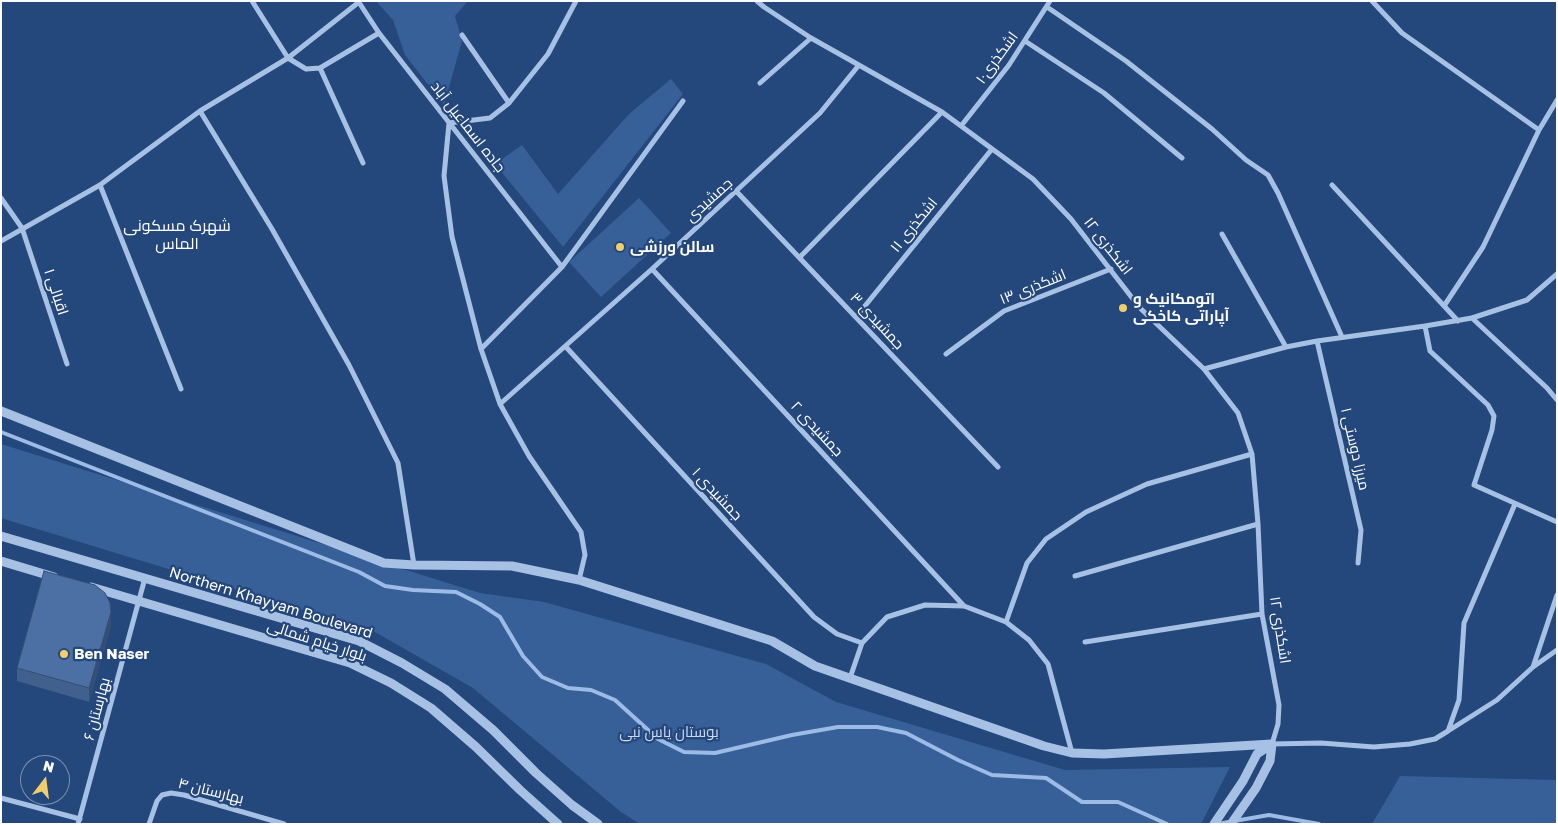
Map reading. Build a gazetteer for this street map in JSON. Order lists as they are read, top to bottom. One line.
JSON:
{"streets":{"street":["اشکذری۱۰","جاده اسماعیل آباد","جمشیدی","اشکذری ۱۱","اشکذری ۱۲","اشکذری ۱۳","اقبالی ۱","جمشیدی ۳","جمشیدی ۲","میرزا دوستی ۱","جمشیدی ۱","Northern Khayyam Boulevard","بلوار خیام شمالی","بهارستان ۶","بهارستان ۴"]},"crossings":[["اشکذری۱۰","اشکذری ۱۲"],["جمشیدی","اشکذری ۱۲"],["جمشیدی","جمشیدی ۳"],["جمشیدی","جمشیدی ۲"],["جمشیدی","جمشیدی ۱"],["اشکذری ۱۱","اشکذری ۱۲"],["اشکذری ۱۱","جمشیدی ۳"],["اشکذری ۱۲","اشکذری ۱۳"],["Northern Khayyam Boulevard","بهارستان ۶"],["بلوار خیام شمالی","بهارستان ۶"]],"districts":["شهرک مسکونی الماس"],"parks":["بوستان یاس نبی"],"places":["سالن ورزشی","اتومکانیک و آپاراتی کاخکی","Ben Naser"],"north":"top"}
